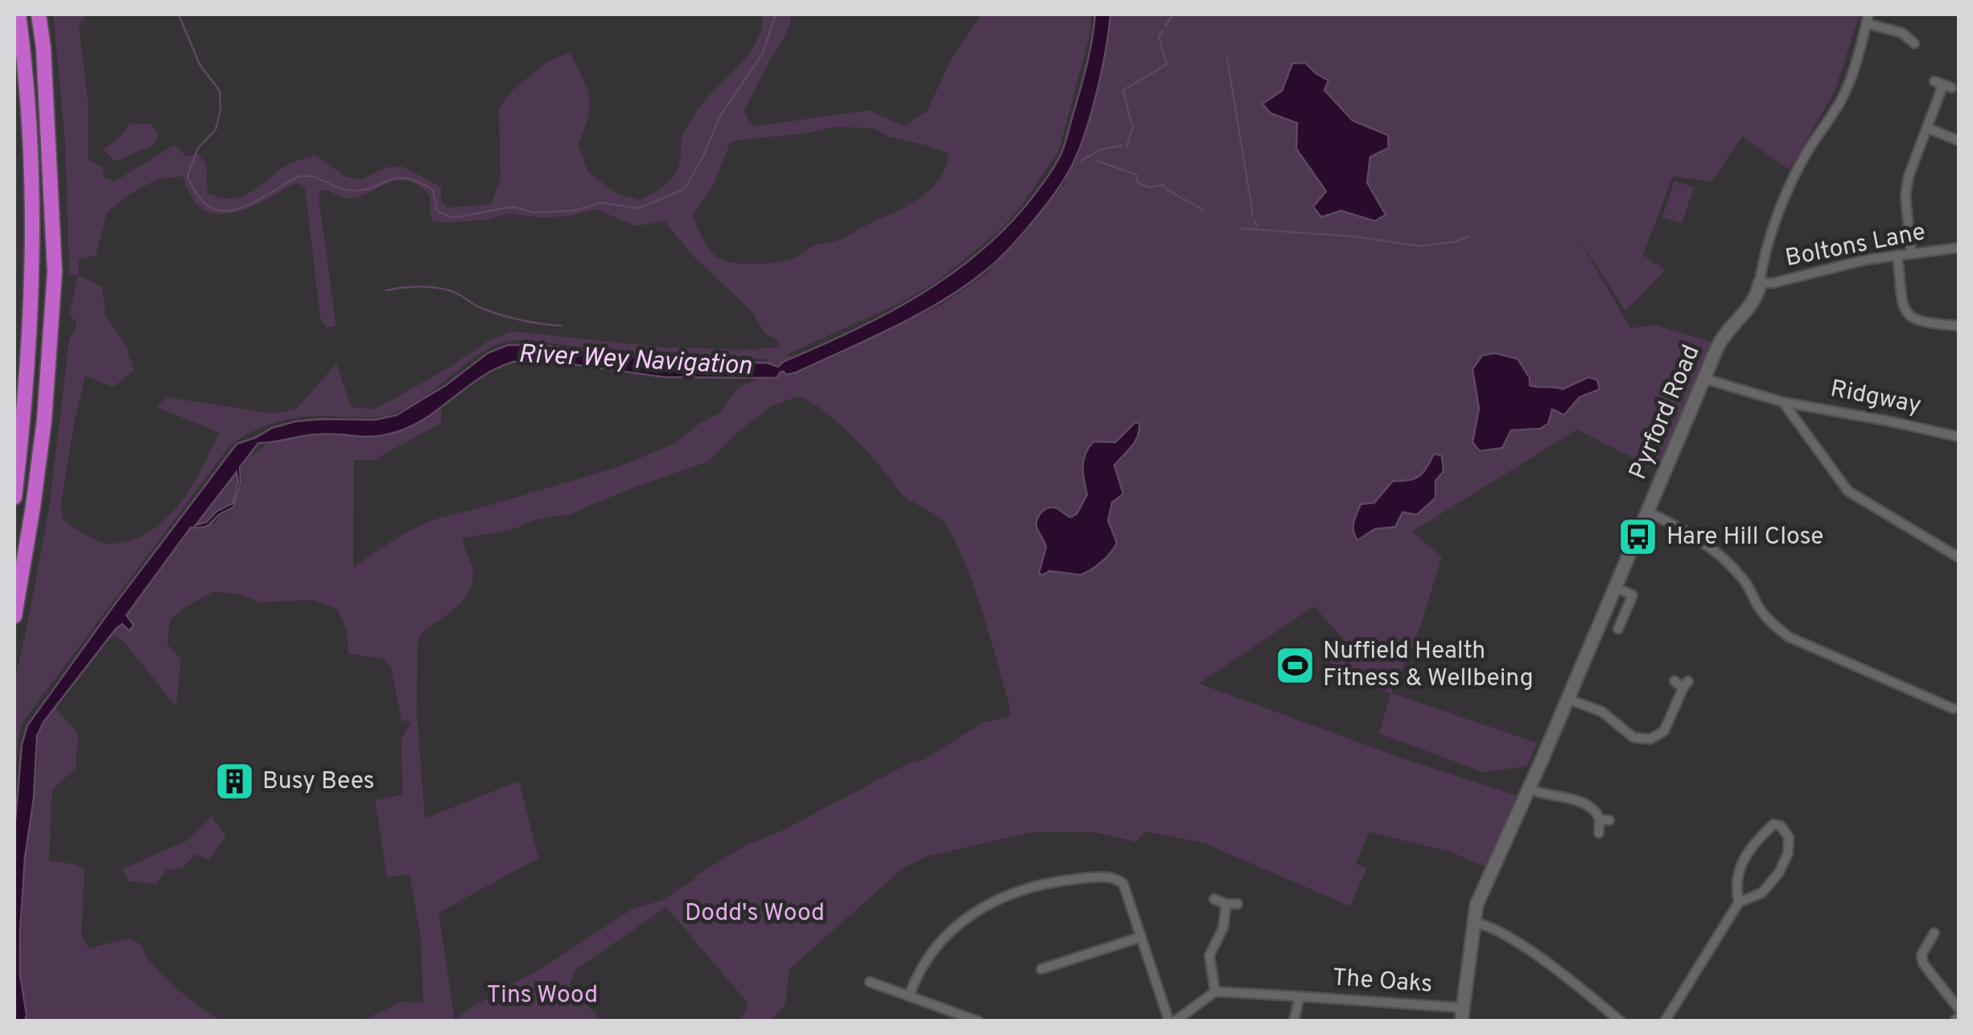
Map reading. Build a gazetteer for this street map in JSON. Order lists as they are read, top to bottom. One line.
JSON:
{"streets":{"street":["Boltons Lane","Ridgway","Pyrford Road","The Oaks"]},"crossings":[["Boltons Lane","Pyrford Road"],["Ridgway","Pyrford Road"],["Pyrford Road","The Oaks"]],"water":["River Wey Navigation"],"parks":["Dodd's Wood","Tins Wood"],"places":{"bus stop":["Hare Hill Close"],"sports":["Nuffield Health Fitness & Wellbeing"],"building":["Busy Bees"]}}
